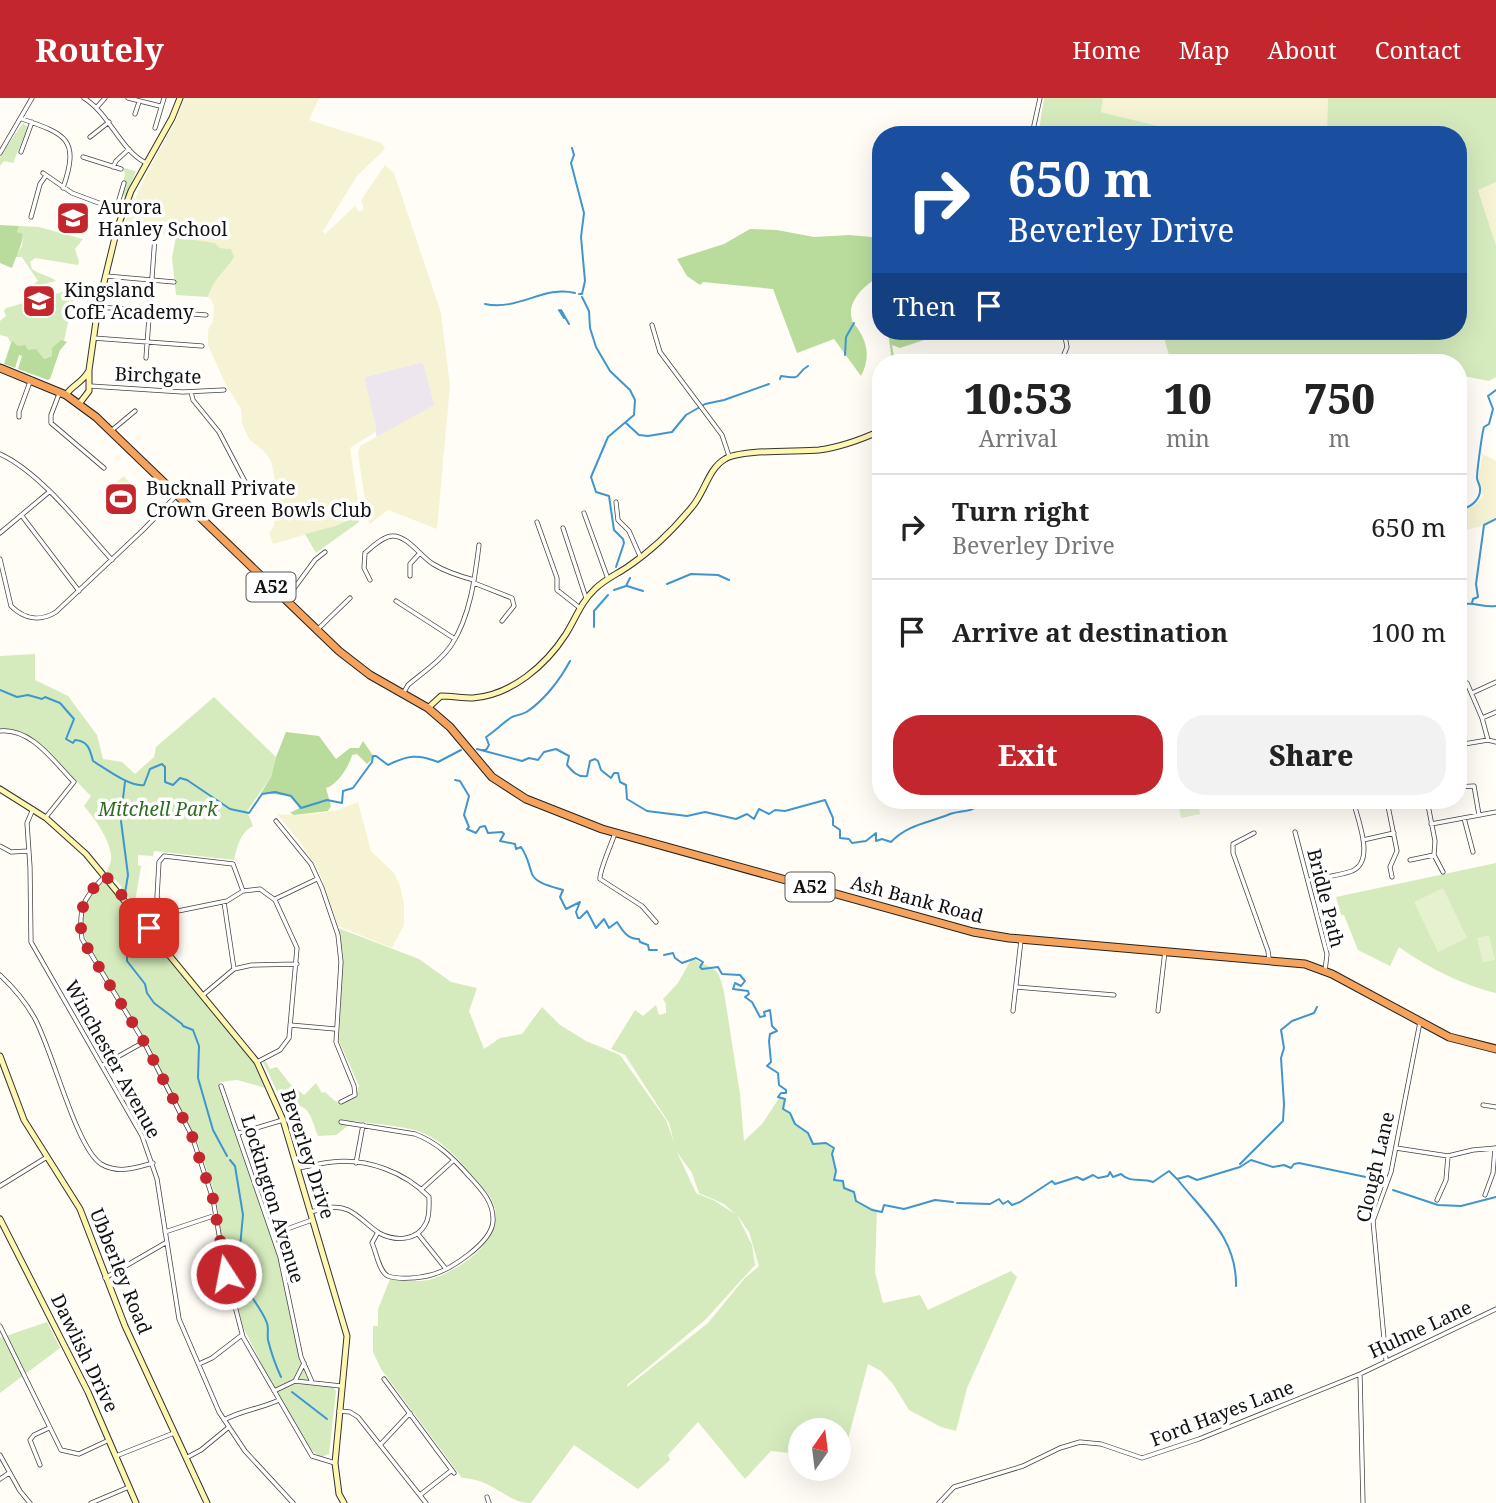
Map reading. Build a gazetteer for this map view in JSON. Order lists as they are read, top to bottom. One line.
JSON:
{"streets":{"highway":["A52","Ash Bank Road"],"street":["Birchgate","Bridle Path","Winchester Avenue","Beverley Drive","Clough Lane","Lockington Avenue","Ubberley Road","Hulme Lane","Dawlish Drive","Ford Hayes Lane"]},"crossings":[["A52","Ash Bank Road"],["Bridle Path","Ash Bank Road"],["Ash Bank Road","Clough Lane"],["Winchester Avenue","Beverley Drive"],["Clough Lane","Hulme Lane"],["Hulme Lane","Ford Hayes Lane"]],"parks":["Mitchell Park"],"places":{"school or university":["Aurora Hanley School","Kingsland CofE Academy"],"sports":["Bucknall Private Crown Green Bowls Club"]},"north":"top","page":{"header":"Routely","nav":["Home","Map","About","Contact"],"turn":["650 m","Beverley Drive"],"then":"Then","eta":["10:53","Arrival","10","min","750","m"],"list":[{"name":"Turn right","note":"Beverley Drive","value":"650 m"},{"name":"Arrive at destination","value":"100 m"}],"buttons":["Exit","Share"]}}
